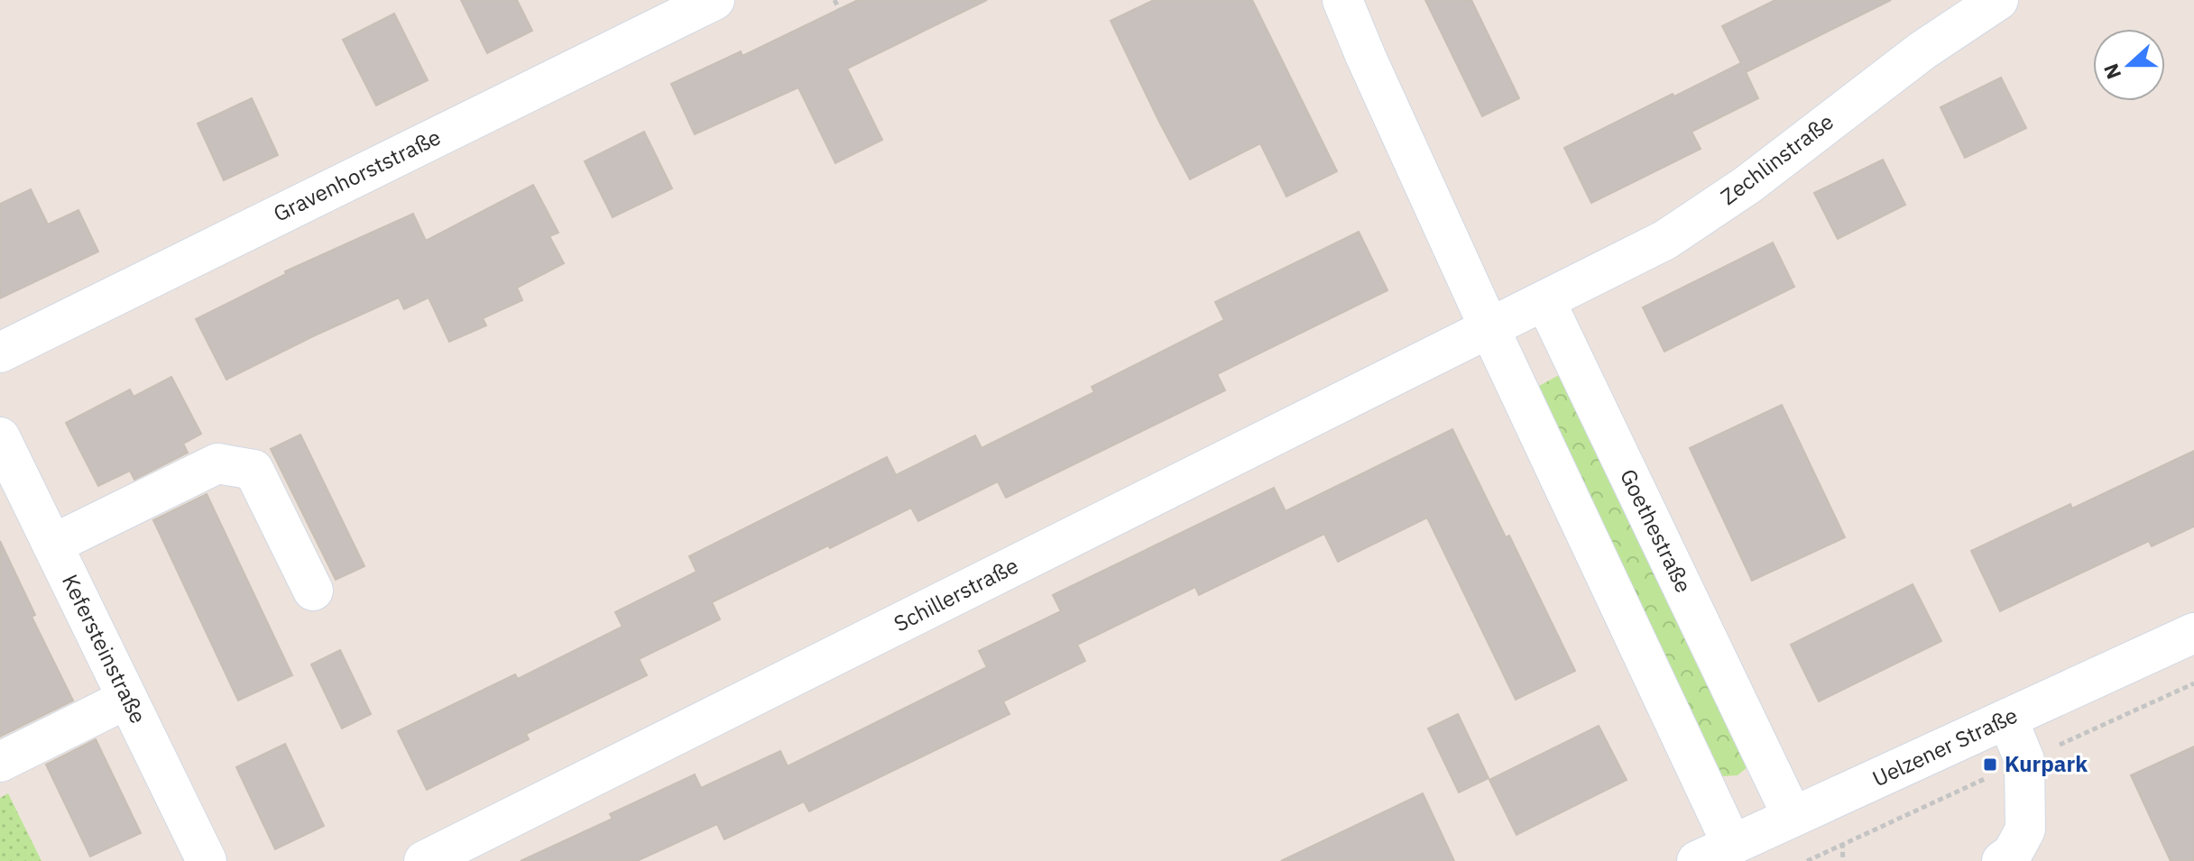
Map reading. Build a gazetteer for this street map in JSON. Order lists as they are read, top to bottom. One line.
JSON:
{"streets":{"street":["Zechlinstraße","Gravenhorststraße","Goethestraße","Schillerstraße","Kefersteinstraße","Uelzener Straße"]},"crossings":[["Zechlinstraße","Goethestraße"],["Goethestraße","Uelzener Straße"]],"places":{"transit":["Kurpark"]},"north":"left"}
